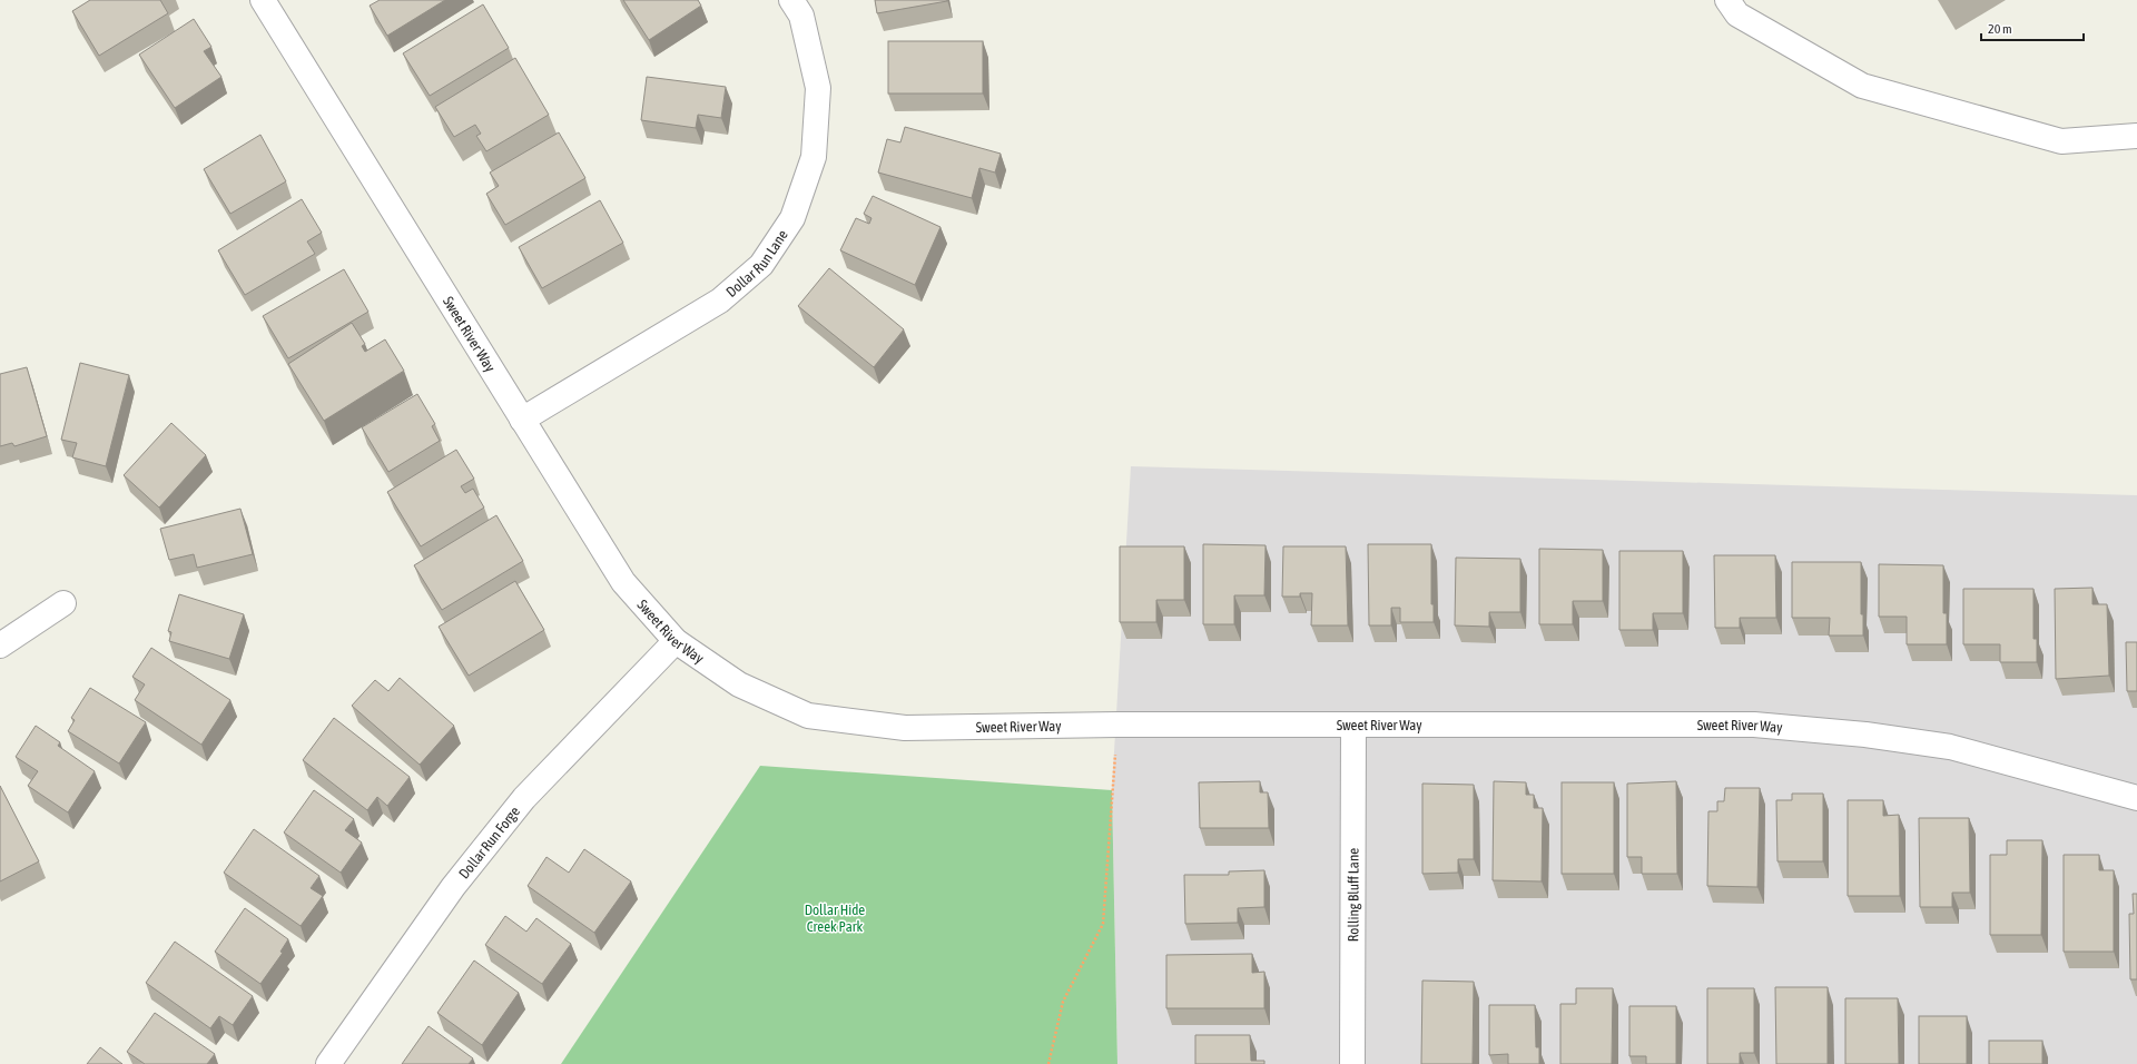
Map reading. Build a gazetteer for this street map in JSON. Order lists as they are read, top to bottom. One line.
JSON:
{"streets":{"street":["Dollar Run Lane","Sweet River Way","Dollar Run Forge","Rolling Bluff Lane"]},"crossings":[["Dollar Run Lane","Sweet River Way"],["Sweet River Way","Dollar Run Forge"],["Sweet River Way","Rolling Bluff Lane"]],"parks":["Dollar Hide Creek Park"],"scale_bar":"20 m"}
